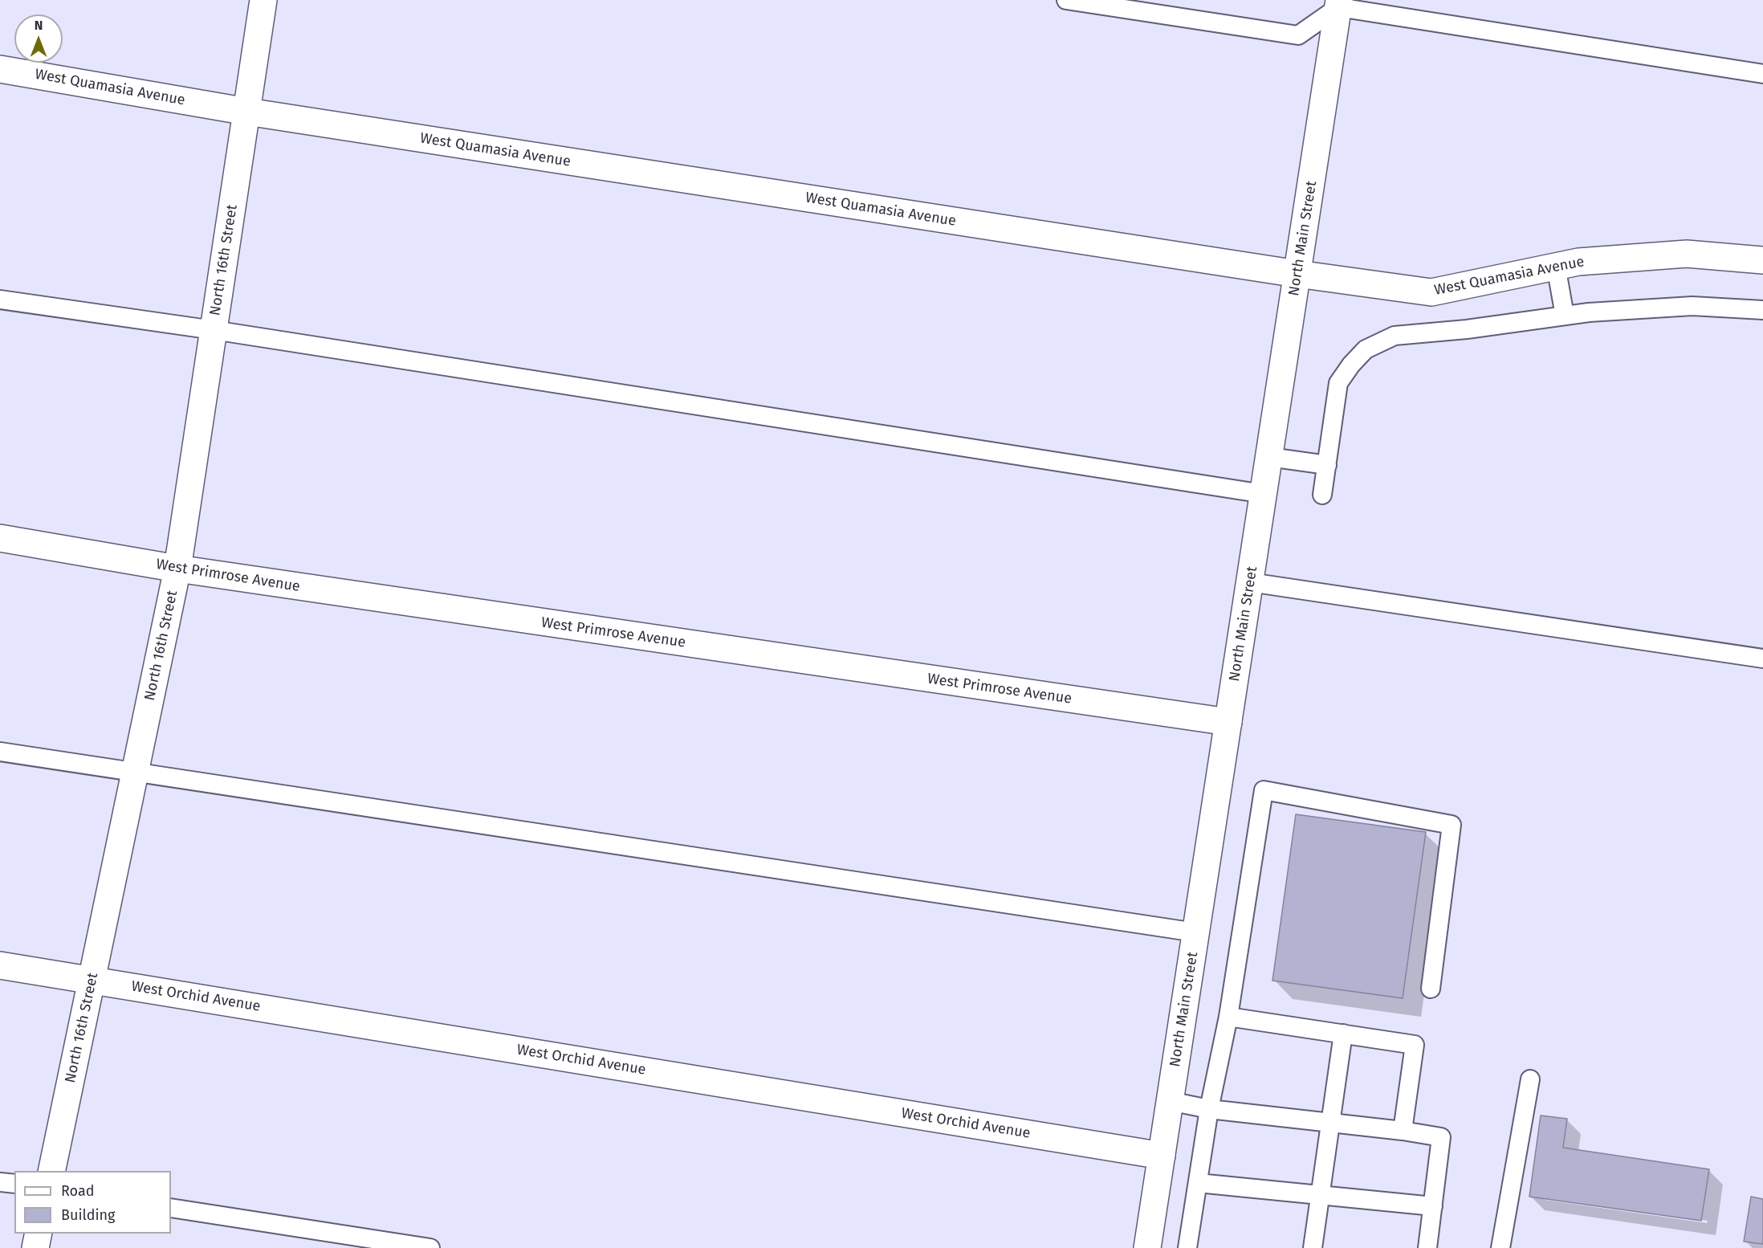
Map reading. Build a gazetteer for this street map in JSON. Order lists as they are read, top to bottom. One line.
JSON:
{"streets":{"street":["West Quamasia Avenue","North Main Street","North 16th Street","West Primrose Avenue","West Orchid Avenue"]},"crossings":[["West Quamasia Avenue","North Main Street"],["West Quamasia Avenue","North 16th Street"],["North Main Street","West Primrose Avenue"],["North Main Street","West Orchid Avenue"],["North 16th Street","West Primrose Avenue"],["North 16th Street","West Orchid Avenue"]],"legend":["Road","Building"],"north":"top"}
